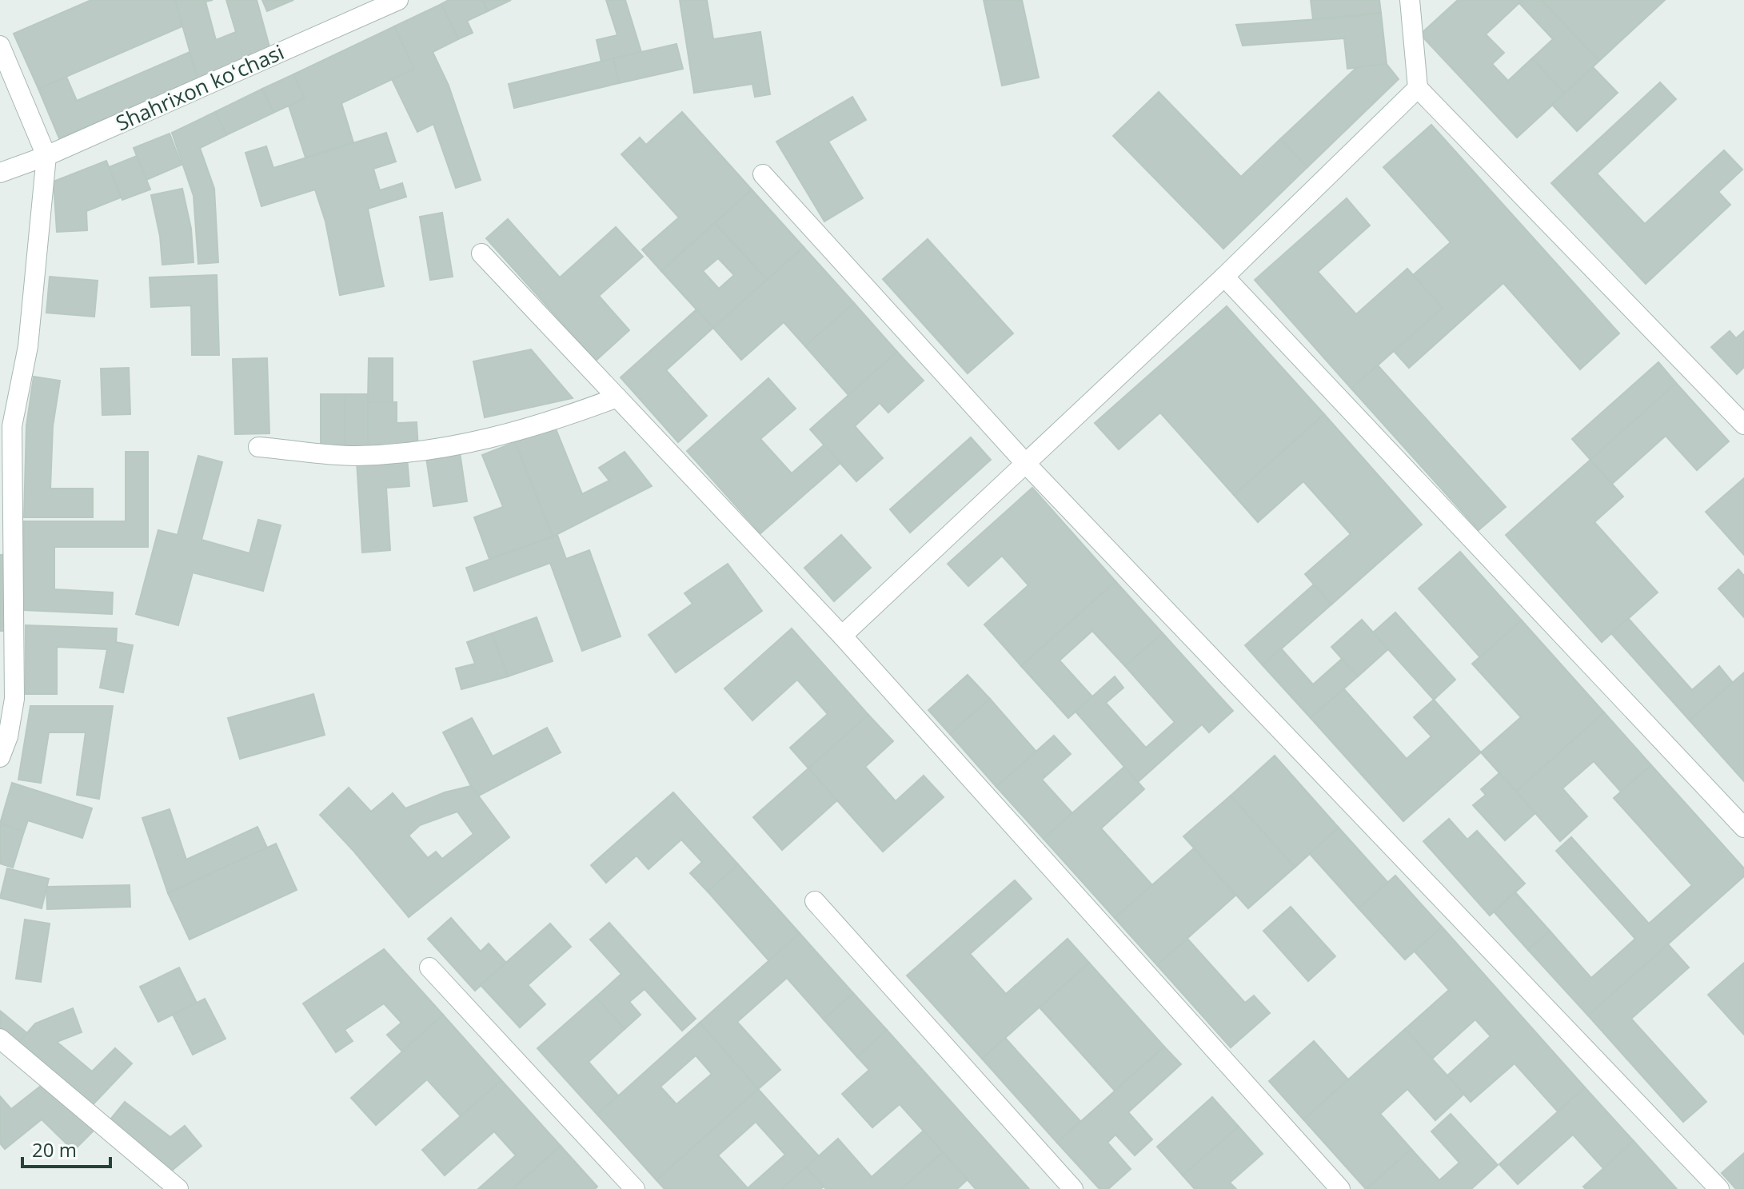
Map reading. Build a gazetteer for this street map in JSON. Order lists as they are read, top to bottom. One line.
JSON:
{"streets":{"street":["Shahrixon koʻchasi"]},"scale_bar":"20 m"}
